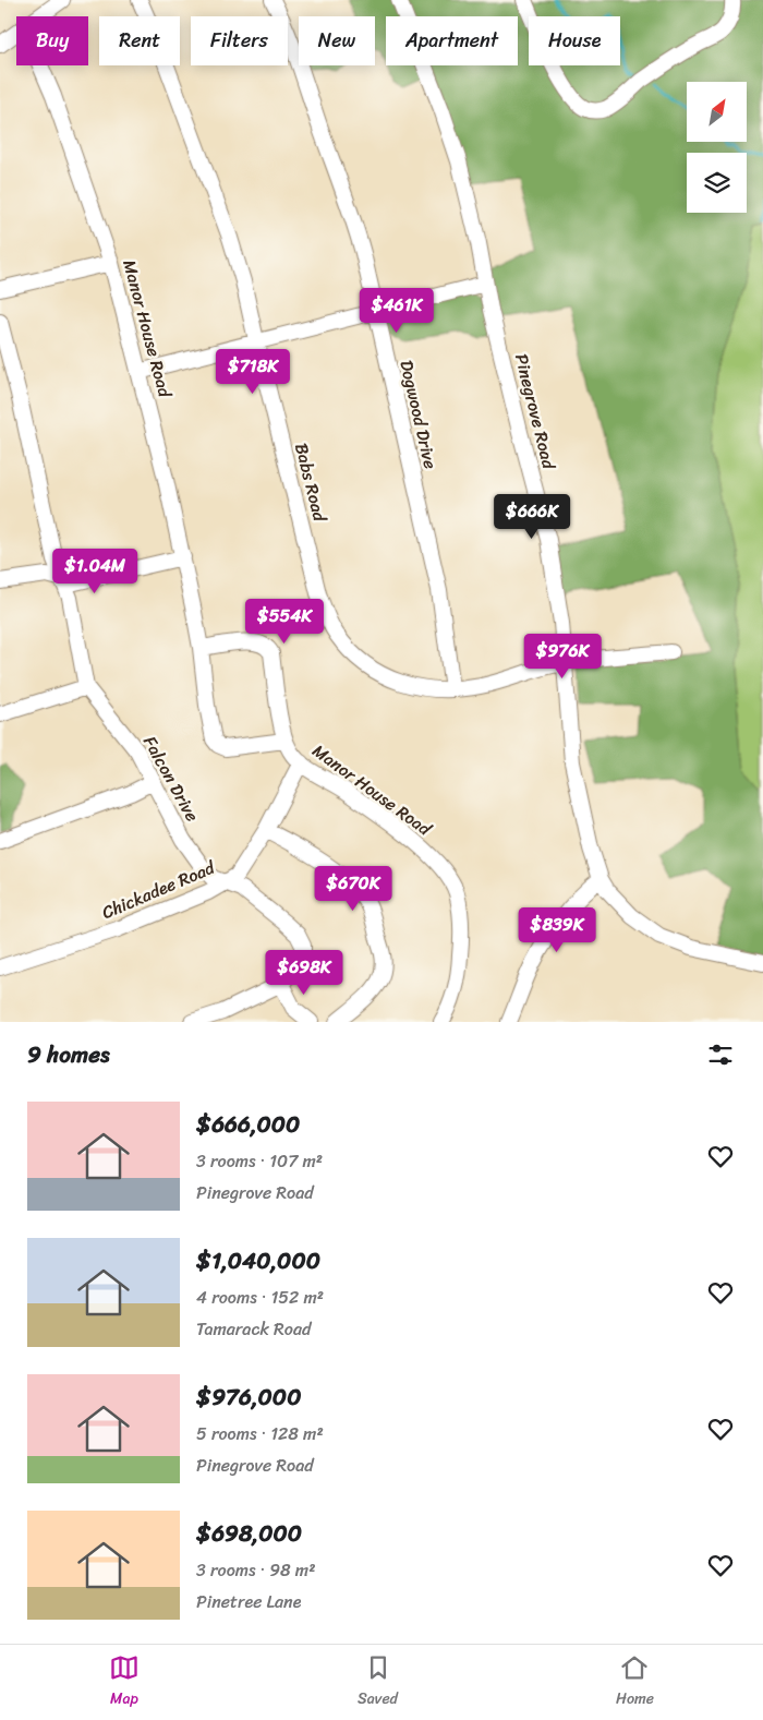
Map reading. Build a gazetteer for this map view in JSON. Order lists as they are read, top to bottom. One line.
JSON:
{"streets":{"street":["Manor House Road","Pinegrove Road","Dogwood Drive","Babs Road","Falcon Drive","Chickadee Road"]},"crossings":[["Manor House Road","Chickadee Road"],["Pinegrove Road","Babs Road"],["Dogwood Drive","Babs Road"],["Falcon Drive","Chickadee Road"]],"north":"top right","page":{"chip":["Buy","Rent","Filters","New","Apartment","House"],"price":["$461K","$718K","$666K","$1.04M","$554K","$976K","$670K","$839K","$698K"],"heading":"9 homes","list":[{"name":"$666,000","note":"3 rooms · 107 m² · Pinegrove Road"},{"name":"$1,040,000","note":"4 rooms · 152 m² · Tamarack Road"},{"name":"$976,000","note":"5 rooms · 128 m² · Pinegrove Road"},{"name":"$698,000","note":"3 rooms · 98 m² · Pinetree Lane"}],"tabs":["Map","Saved","Home"]}}
